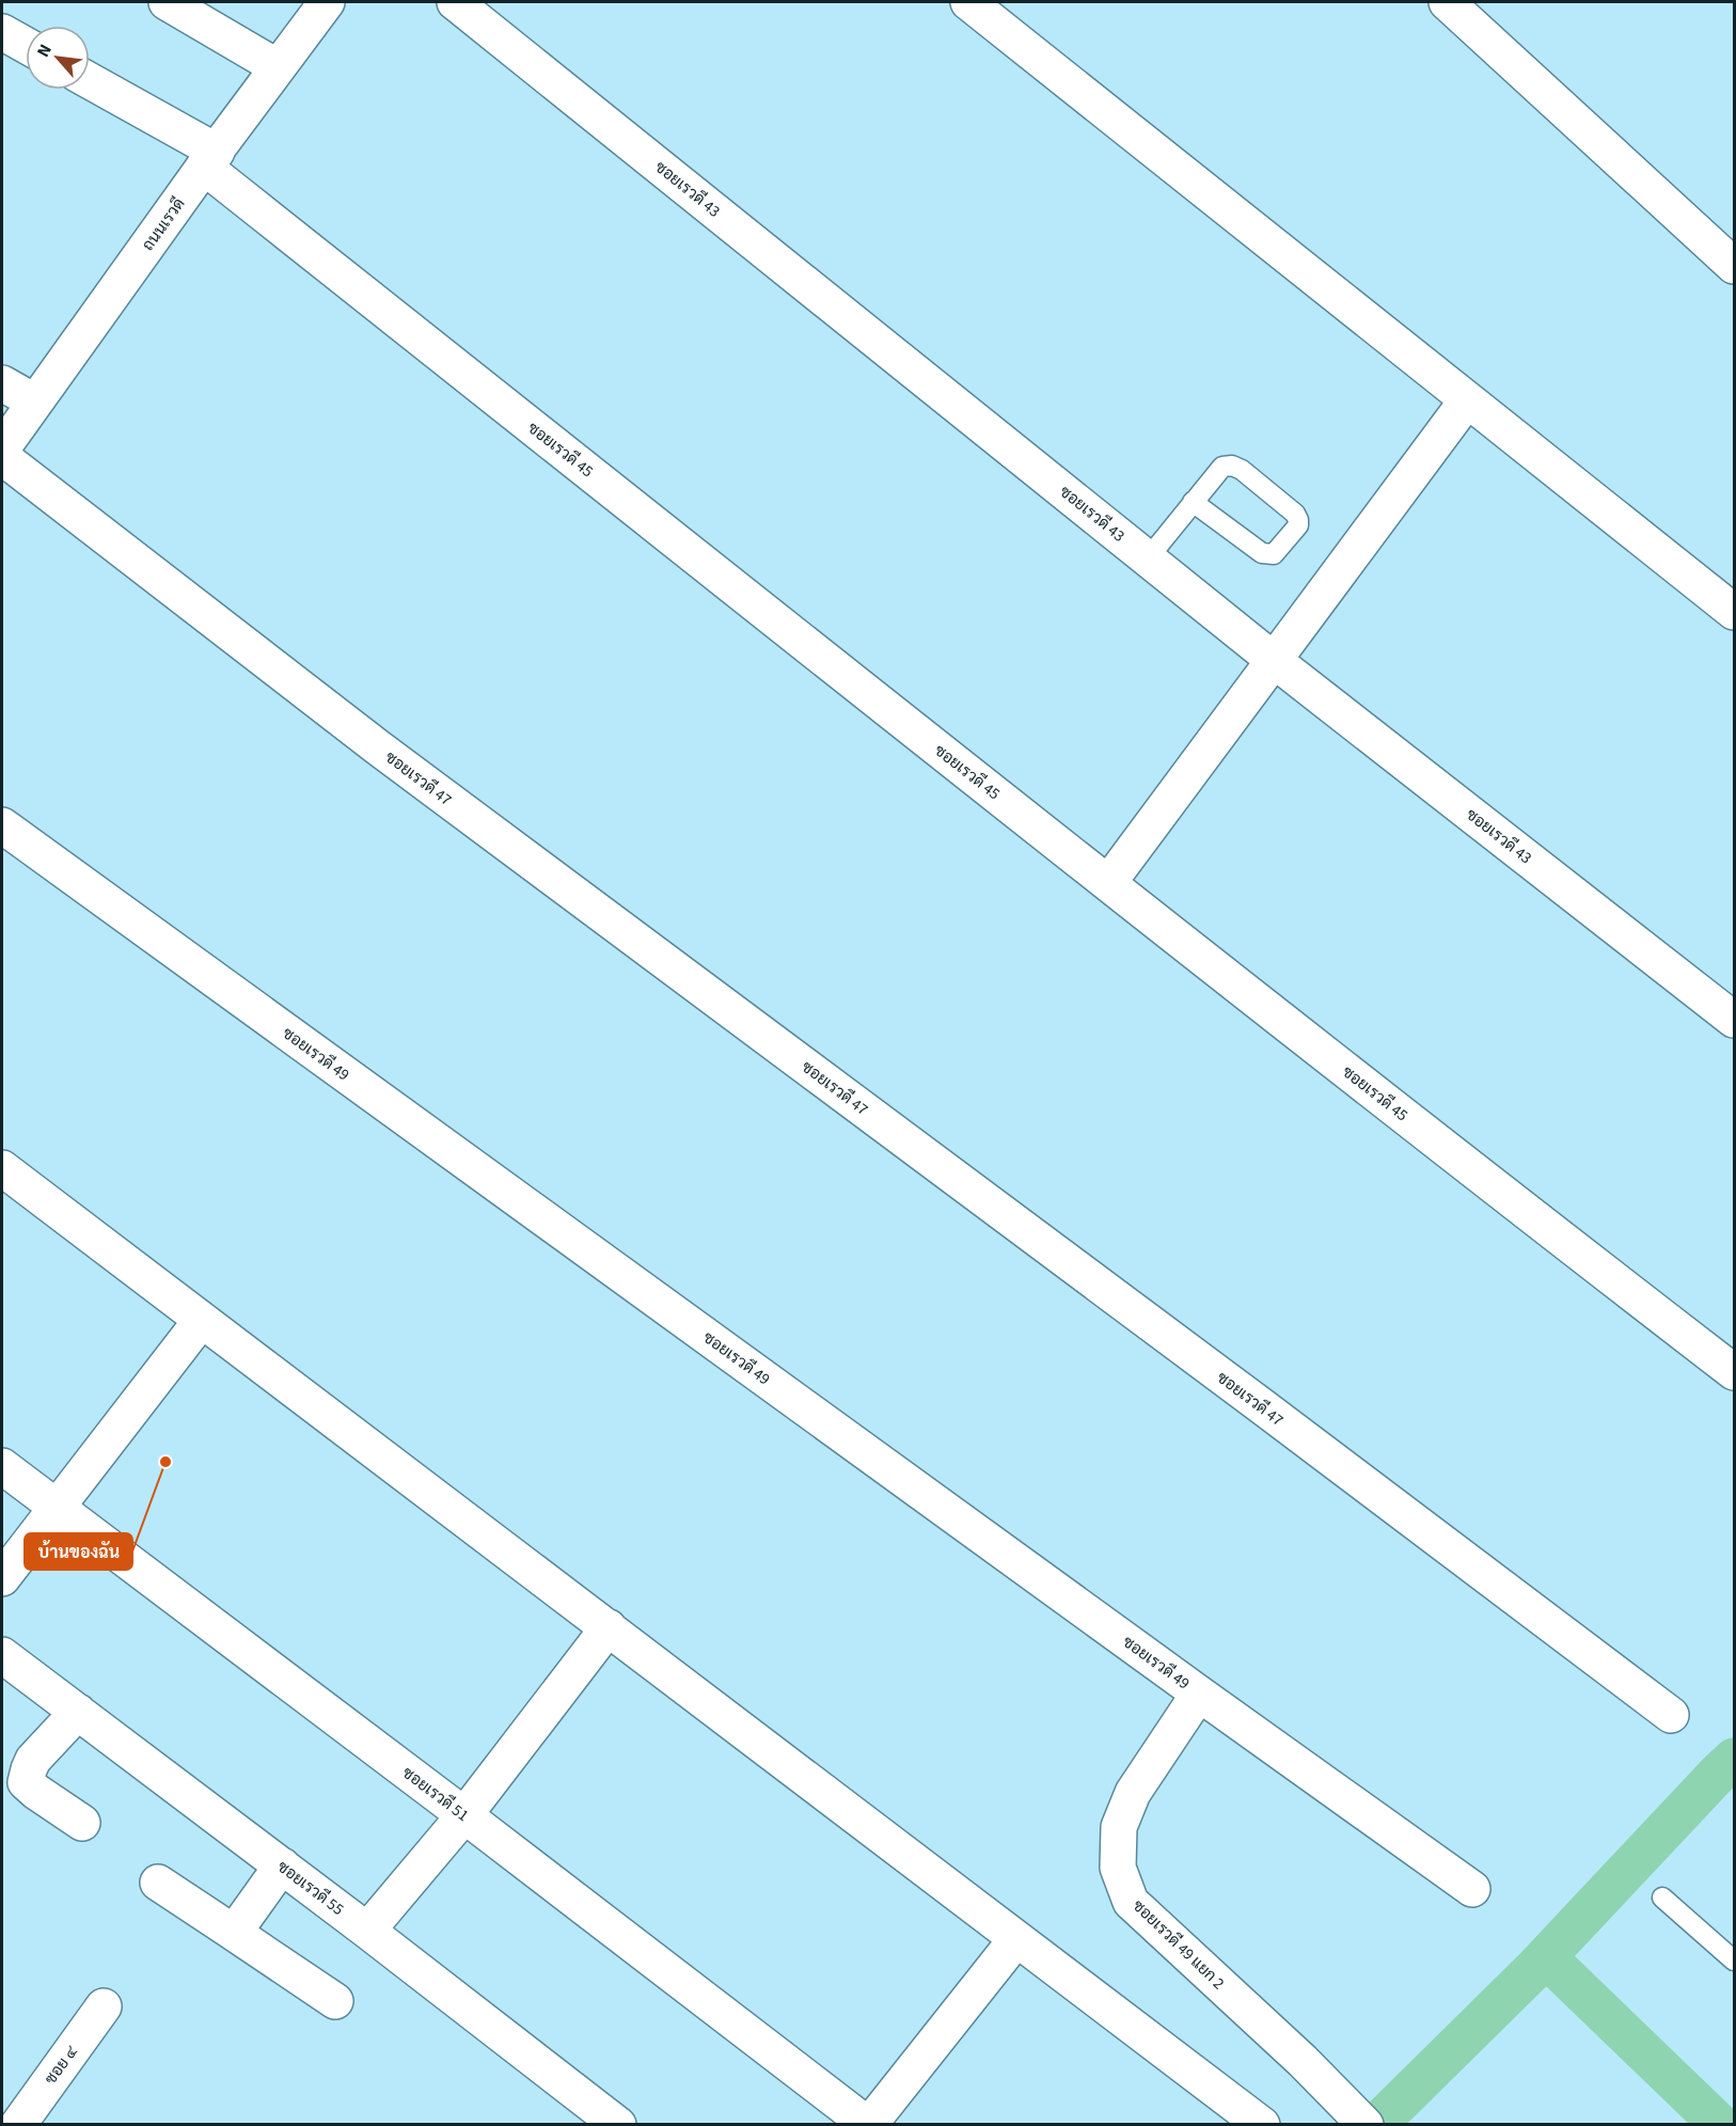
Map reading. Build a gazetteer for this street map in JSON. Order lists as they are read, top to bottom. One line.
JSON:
{"streets":{"street":["ซอยเรวดี 43","ถนนเรวดี","ซอยเรวดี 45","ซอยเรวดี 47","ซอยเรวดี 49","ซอยเรวดี 51","ซอยเรวดี 55","ซอยเรวดี 49 แยก 2","ซอย ๔"]},"crossings":[["ถนนเรวดี","ซอยเรวดี 45"],["ซอยเรวดี 49","ซอยเรวดี 49 แยก 2"]],"places":["บ้านของฉัน"],"north":"top left"}
